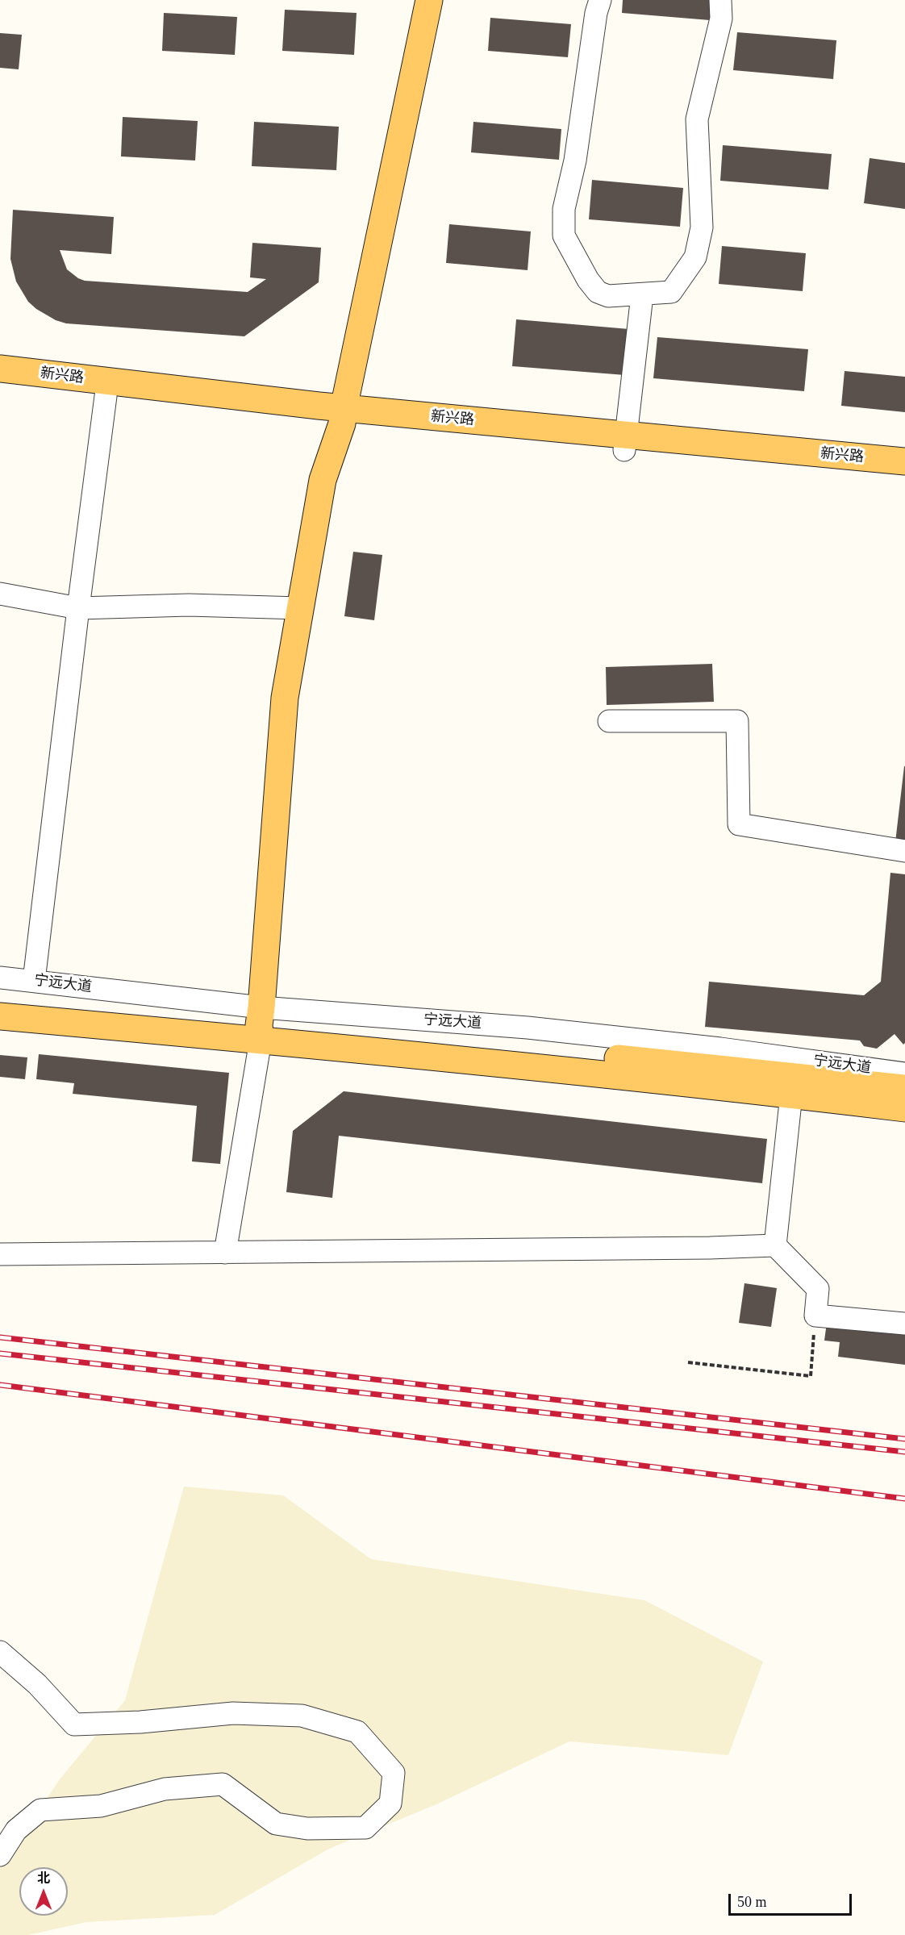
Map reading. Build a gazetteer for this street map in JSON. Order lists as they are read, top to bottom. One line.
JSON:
{"streets":{"main road":["新兴路","宁远大道"]},"scale_bar":"50 m","north":"top"}
